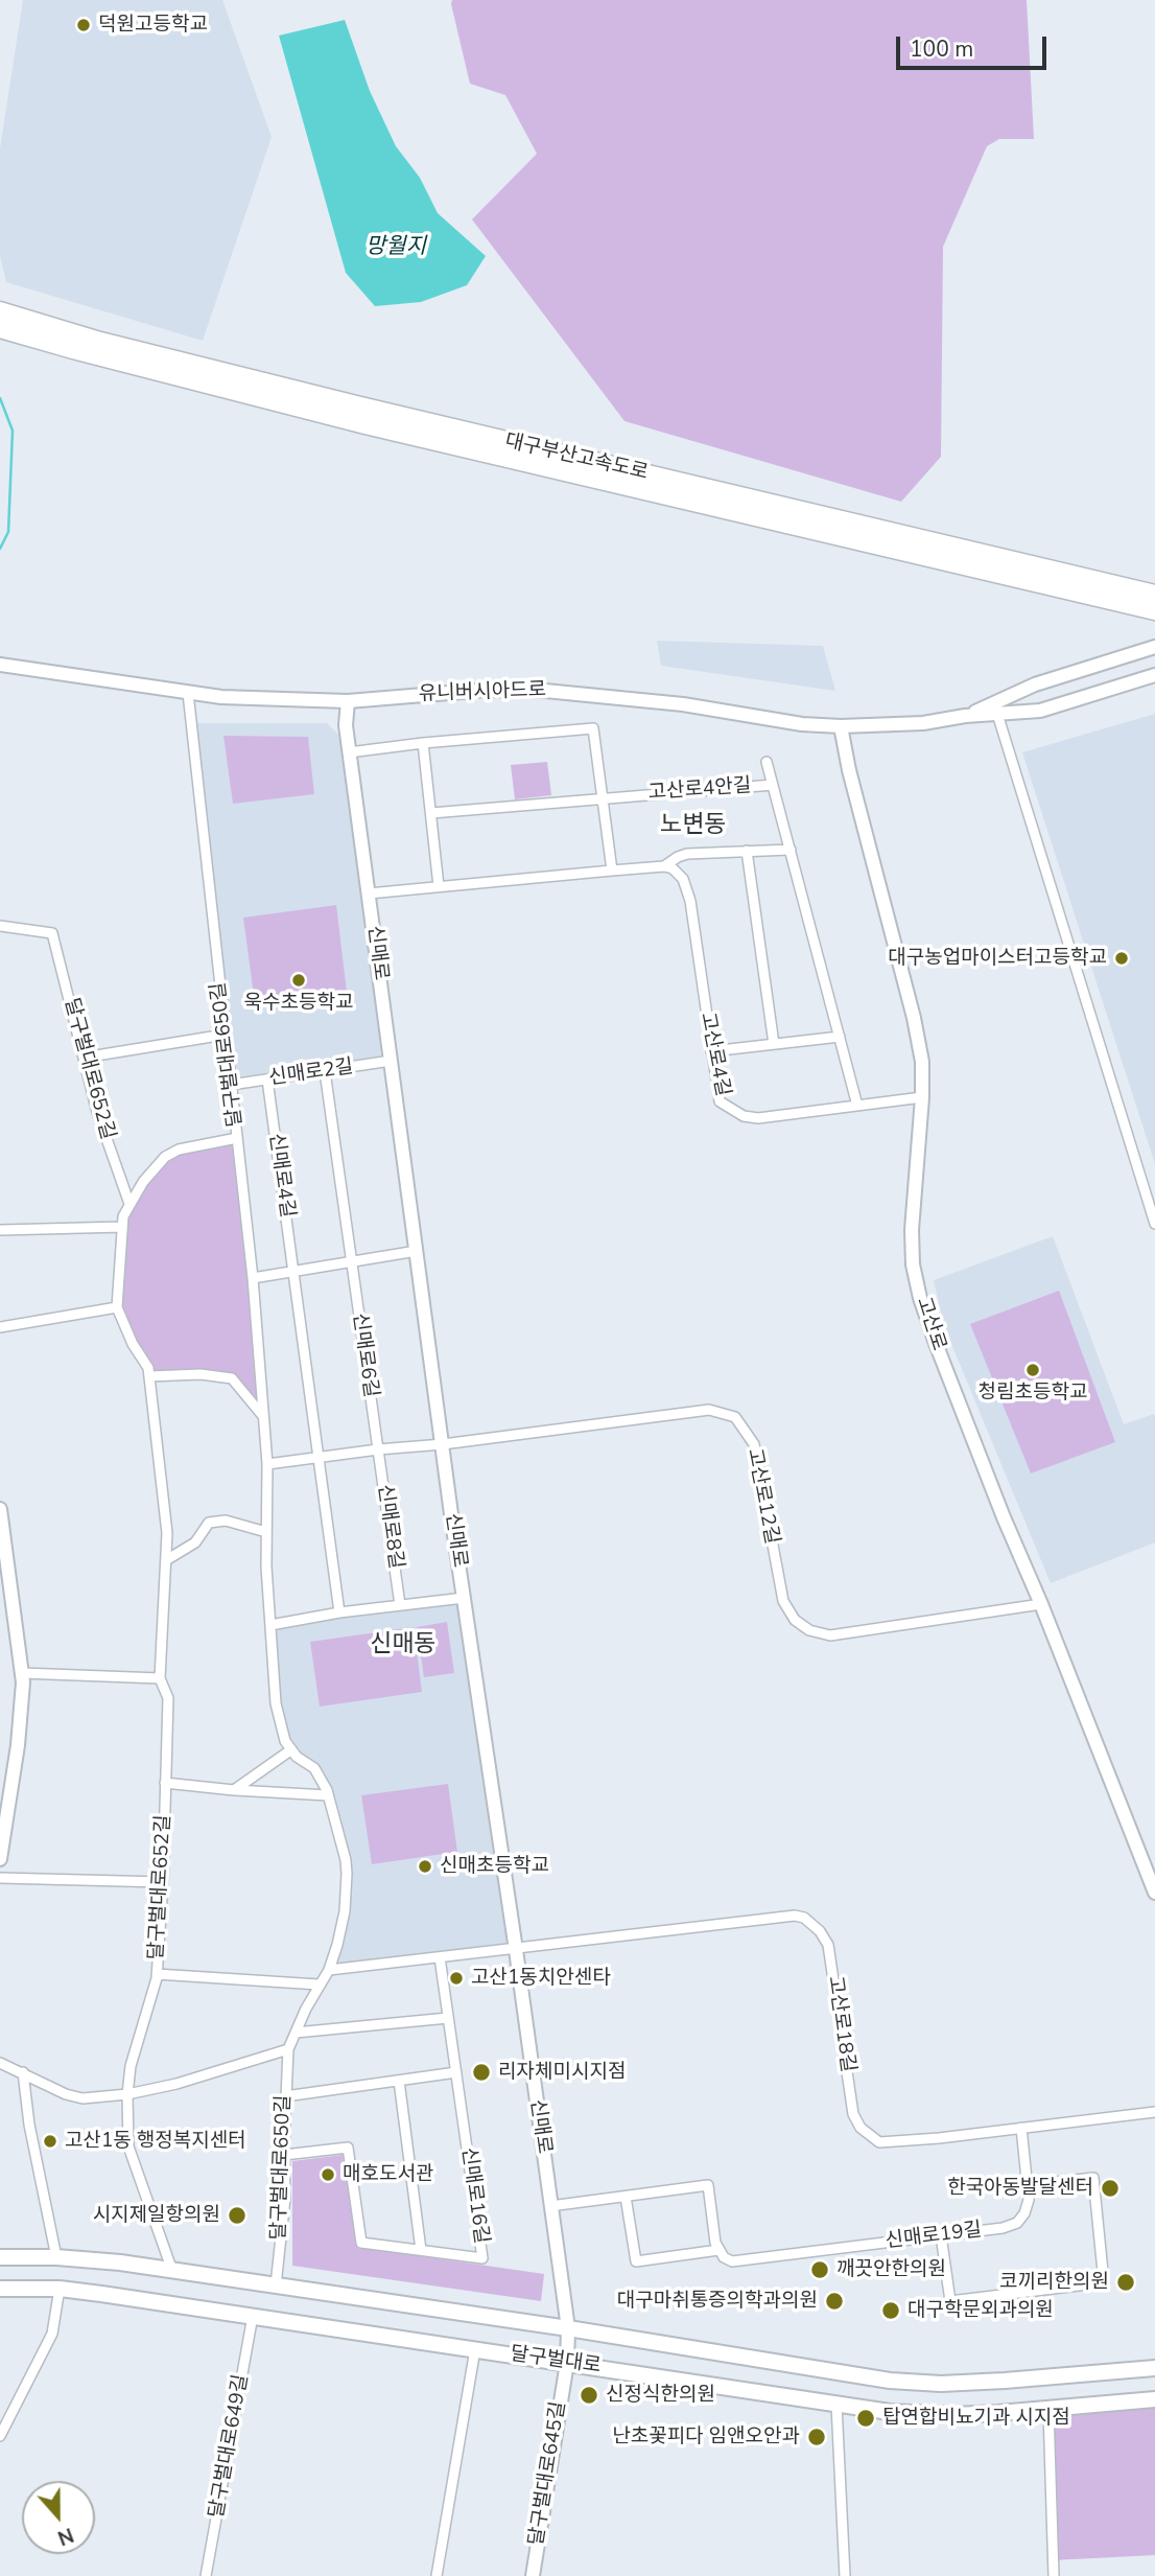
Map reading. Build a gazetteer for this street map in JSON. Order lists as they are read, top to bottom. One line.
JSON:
{"streets":{"highway":["대구부산고속도로"],"main road":["유니버시아드로","신매로","고산로","달구벌대로","달구벌대로645길"],"street":["고산로4안길","달구벌대로650길","고산로4길","달구벌대로652길","신매로2길","신매로4길","신매로6길","고산로12길","신매로8길","고산로18길","신매로16길","신매로19길","달구벌대로649길"]},"crossings":[["유니버시아드로","신매로"],["유니버시아드로","달구벌대로650길"],["유니버시아드로","고산로"],["고산로4안길","고산로4길"],["신매로","신매로2길"],["신매로","고산로12길"],["신매로","고산로18길"],["신매로","달구벌대로"],["신매로","달구벌대로645길"],["달구벌대로650길","달구벌대로652길"],["달구벌대로650길","신매로2길"],["달구벌대로650길","신매로16길"],["달구벌대로650길","달구벌대로"],["고산로4길","고산로"],["달구벌대로652길","달구벌대로"],["신매로2길","신매로4길"],["고산로","고산로12길"],["신매로6길","신매로8길"],["고산로18길","신매로19길"],["달구벌대로","달구벌대로649길"],["달구벌대로","달구벌대로645길"]],"districts":["노변동","신매동"],"water":["망월지"],"places":["덕원고등학교","대구농업마이스터고등학교","욱수초등학교","청림초등학교","신매초등학교","고산1동치안센타","리자체미시지점","고산1동 행정복지센터","매호도서관","한국아동발달센터","시지제일항의원","깨끗안한의원","코끼리한의원","대구마취통증의학과의원","대구학문외과의원","신정식한의원","탑연합비뇨기과 시지점","난초꽃피다 임앤오안과"],"scale_bar":"100 m","north":"bottom"}
